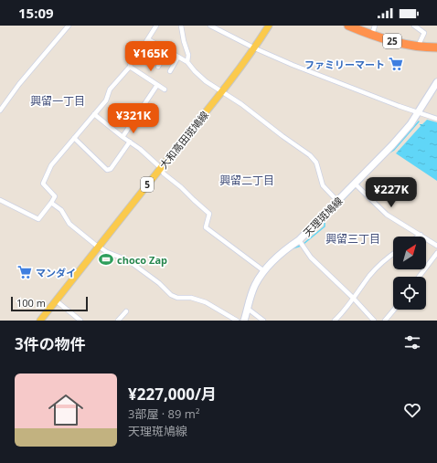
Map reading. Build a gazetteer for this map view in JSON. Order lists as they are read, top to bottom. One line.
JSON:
{"streets":{"highway":["25"],"main road":["大和高田斑鳩線","5","天理斑鳩線"]},"districts":["興留一丁目","興留二丁目","興留三丁目"],"places":{"supermarket":["ファミリーマート","マンダイ"],"sports":["choco Zap"]},"scale_bar":"100 m","north":"top right","page":{"status":"15:09","price":["¥165K","¥321K","¥227K"],"scale":"100 m","heading":"3件の物件","list":[{"name":"¥227,000/月","note":"3部屋 · 89 m² · 天理斑鳩線"}]}}
